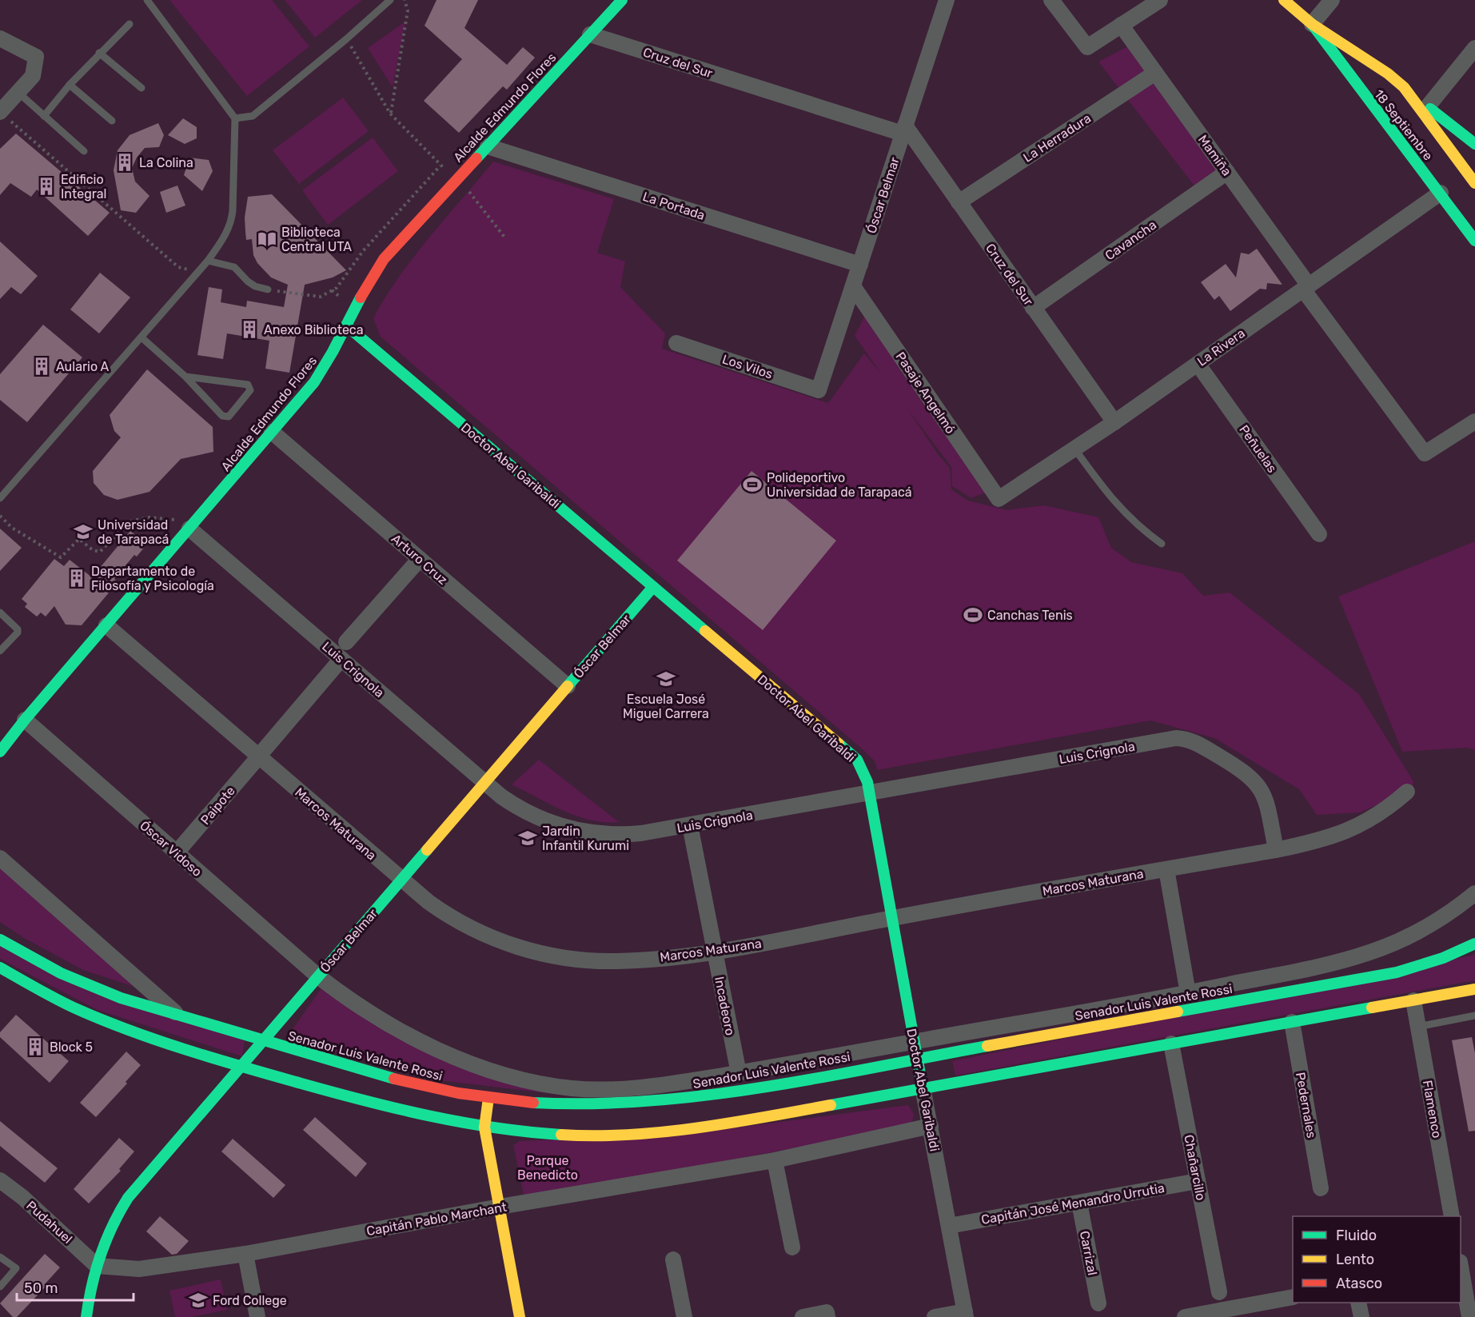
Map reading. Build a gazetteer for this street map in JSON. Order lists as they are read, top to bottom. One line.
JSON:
{"streets":{"main road":["Alcalde Edmundo Flores","18 Septiembre","Óscar Belmar","Doctor Abel Garibaldi","Senador Luis Valente Rossi"],"street":["Cruz del Sur","La Herradura","Mamiña","La Portada","Cavancha","La Rivera","Los Vilos","Pasaje Angelmó","Peñuelas","Arturo Cruz","Luis Crignola","Paipote","Marcos Maturana","Óscar Vidoso","Incadeoro","Pedernales","Flamenco","Chañarcillo","Capitán José Menandro Urrutia","Capitán Pablo Marchant","Pudahuel","Carrizal"]},"crossings":[["Cruz del Sur","Alcalde Edmundo Flores"],["Cruz del Sur","La Herradura"],["Cruz del Sur","Óscar Belmar"],["Cruz del Sur","Cavancha"],["Cruz del Sur","La Rivera"],["Alcalde Edmundo Flores","La Portada"],["Alcalde Edmundo Flores","Doctor Abel Garibaldi"],["Alcalde Edmundo Flores","Arturo Cruz"],["Alcalde Edmundo Flores","Luis Crignola"],["Alcalde Edmundo Flores","Marcos Maturana"],["Alcalde Edmundo Flores","Óscar Vidoso"],["18 Septiembre","La Rivera"],["La Herradura","Mamiña"],["Mamiña","Cavancha"],["Mamiña","La Rivera"],["Óscar Belmar","La Portada"],["Óscar Belmar","Los Vilos"],["Óscar Belmar","Pasaje Angelmó"],["Óscar Belmar","Doctor Abel Garibaldi"],["Óscar Belmar","Arturo Cruz"],["Óscar Belmar","Luis Crignola"],["Óscar Belmar","Marcos Maturana"],["Óscar Belmar","Óscar Vidoso"],["Óscar Belmar","Senador Luis Valente Rossi"],["Óscar Belmar","Capitán Pablo Marchant"],["Óscar Belmar","Pudahuel"],["La Rivera","Pasaje Angelmó"],["La Rivera","Peñuelas"],["Doctor Abel Garibaldi","Luis Crignola"],["Doctor Abel Garibaldi","Marcos Maturana"],["Doctor Abel Garibaldi","Óscar Vidoso"],["Doctor Abel Garibaldi","Senador Luis Valente Rossi"],["Doctor Abel Garibaldi","Capitán José Menandro Urrutia"],["Doctor Abel Garibaldi","Capitán Pablo Marchant"],["Luis Crignola","Paipote"],["Luis Crignola","Marcos Maturana"],["Luis Crignola","Incadeoro"],["Paipote","Marcos Maturana"],["Paipote","Óscar Vidoso"],["Marcos Maturana","Incadeoro"],["Óscar Vidoso","Incadeoro"],["Chañarcillo","Capitán José Menandro Urrutia"],["Capitán José Menandro Urrutia","Carrizal"],["Capitán Pablo Marchant","Pudahuel"]],"parks":["Parque Benedicto"],"places":{"building":["La Colina","Edificio Integral","Anexo Biblioteca","Aulario A","Departamento de Filosofía y Psicología","Block 5"],"library":["Biblioteca Central UTA"],"sports":["Polideportivo Universidad de Tarapacá","Canchas Tenis"],"school or university":["Universidad de Tarapacá","Escuela José Miguel Carrera","Jardin Infantil Kurumi","Ford College"]},"legend":["Fluido","Lento","Atasco"],"scale_bar":"50 m"}
